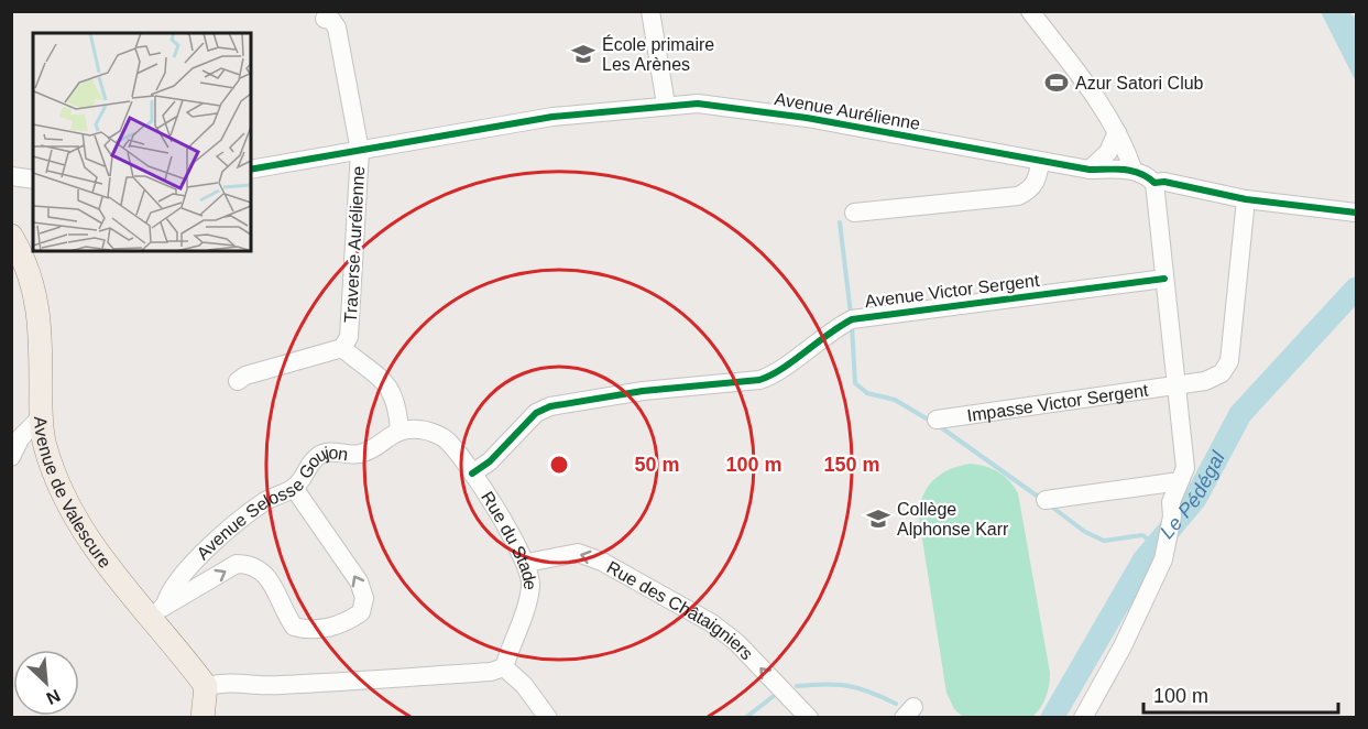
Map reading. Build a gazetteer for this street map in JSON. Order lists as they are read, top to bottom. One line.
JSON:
{"streets":{"main road":["Avenue de Valescure"],"street":["Avenue Aurélienne","Traverse Aurélienne","Avenue Victor Sergent","Impasse Victor Sergent","Avenue Selosse Goujon","Rue du Stade","Rue des Châtaigniers"]},"crossings":[["Avenue Aurélienne","Traverse Aurélienne"],["Traverse Aurélienne","Avenue Selosse Goujon"],["Avenue Victor Sergent","Rue du Stade"],["Avenue de Valescure","Avenue Selosse Goujon"],["Rue du Stade","Rue des Châtaigniers"]],"one_way":["Rue des Châtaigniers"],"water":["Le Pédégal"],"places":{"school or university":["École primaire Les Arènes","Collège Alphonse Karr"],"sports":["Azur Satori Club"]},"scale_bar":"100 m","north":"bottom right","rings":["50 m","100 m","150 m"]}
